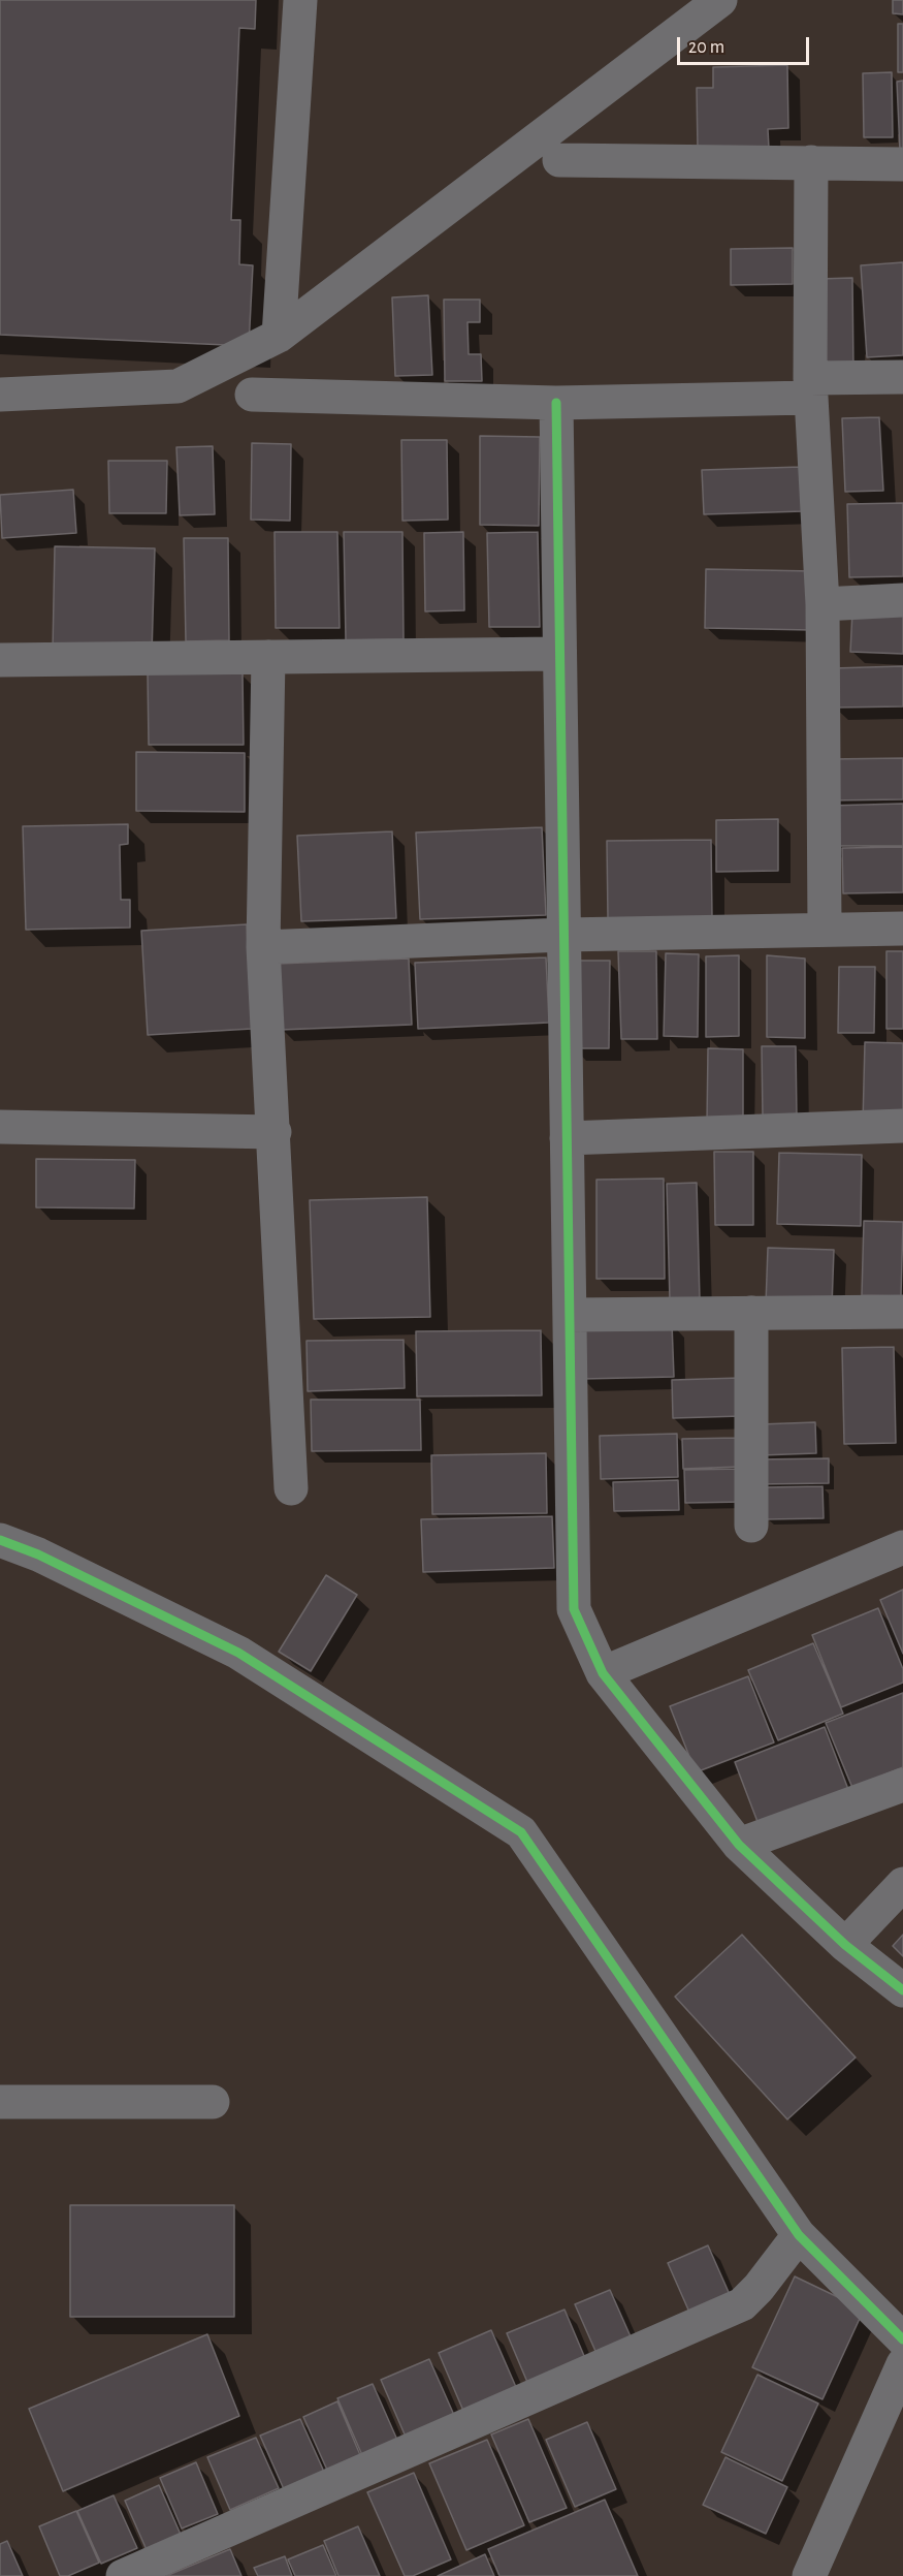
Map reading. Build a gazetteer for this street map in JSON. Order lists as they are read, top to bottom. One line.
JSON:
{"scale_bar":"20 m"}
